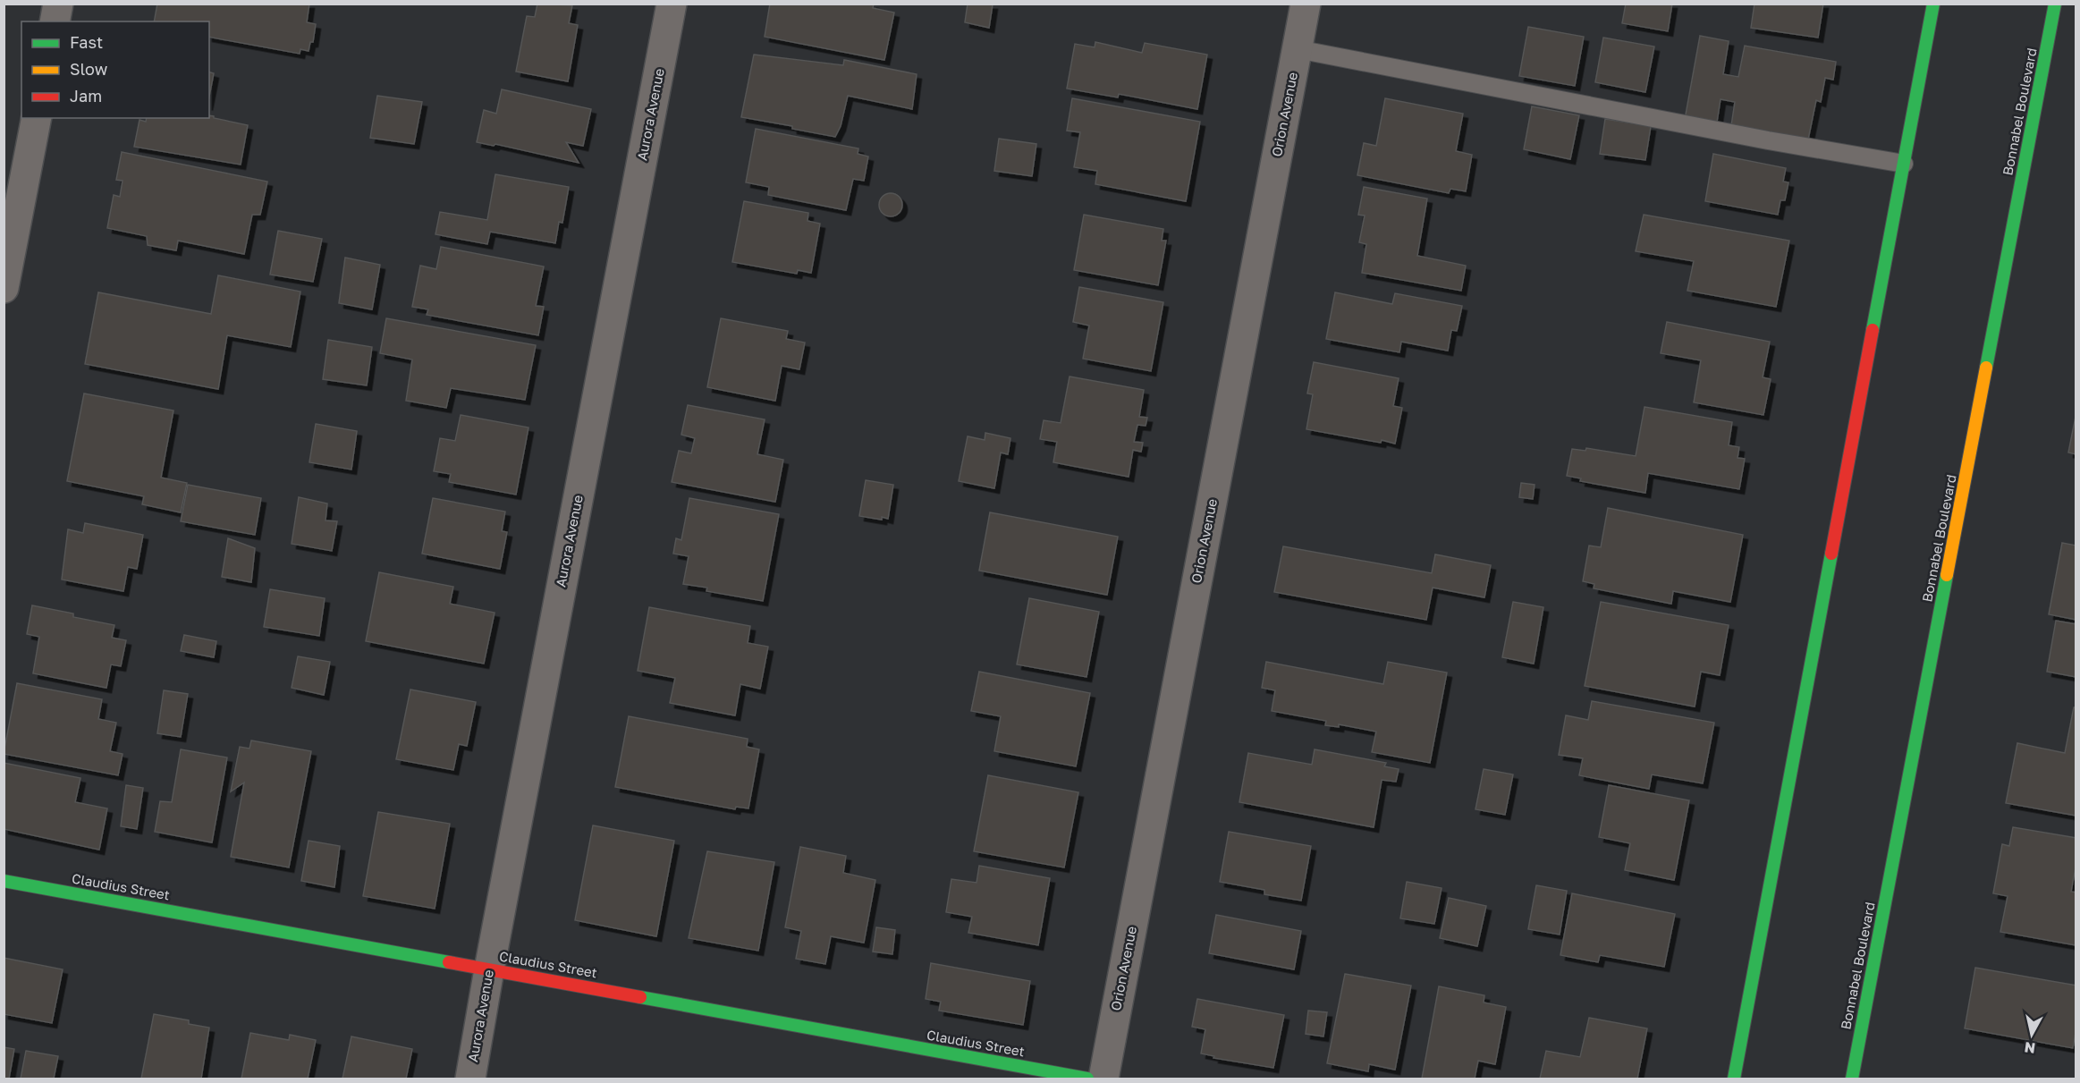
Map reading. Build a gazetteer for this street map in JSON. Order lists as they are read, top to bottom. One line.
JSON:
{"streets":{"main road":["Bonnabel Boulevard","Claudius Street"],"street":["Aurora Avenue","Orion Avenue"]},"crossings":[["Aurora Avenue","Claudius Street"]],"legend":["Fast","Slow","Jam"],"north":"bottom"}
